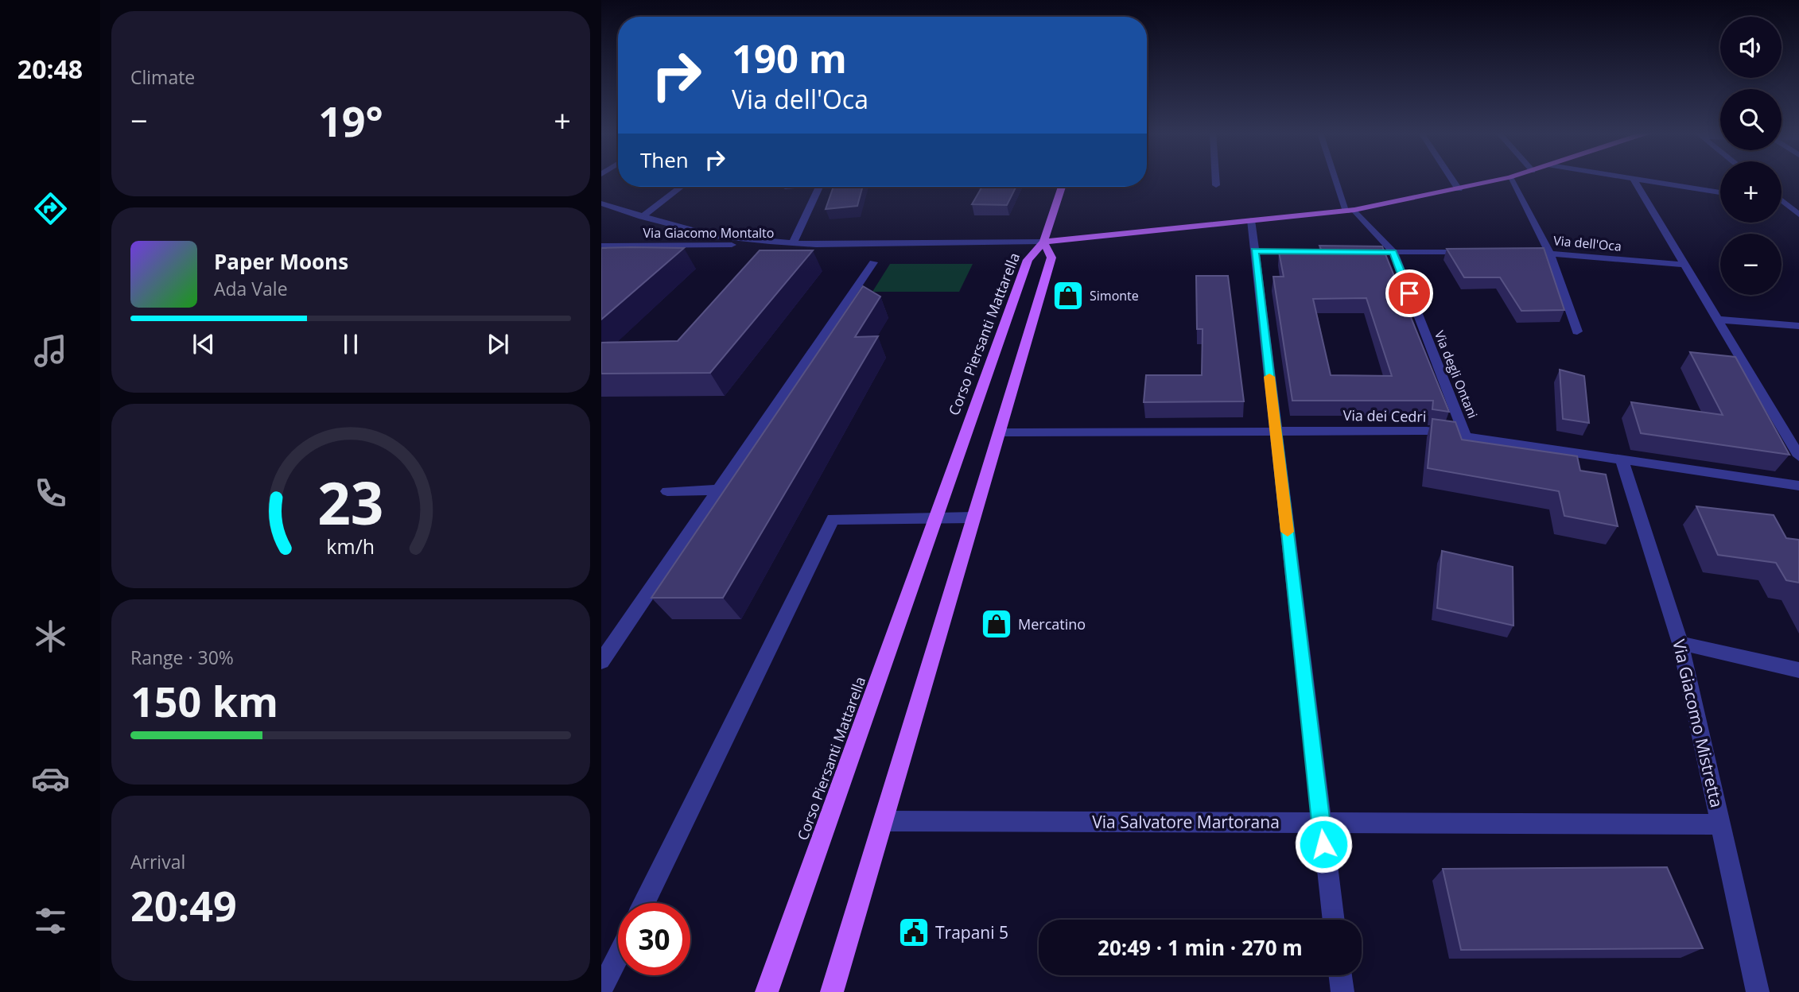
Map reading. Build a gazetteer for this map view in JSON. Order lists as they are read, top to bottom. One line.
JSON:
{"streets":{"main road":["Corso Piersanti Mattarella"],"street":["Via Giacomo Montalto","Via dell'Oca","Via degli Ontani","Via dei Cedri","Via Giacomo Mistretta","Via Salvatore Martorana"]},"crossings":[["Via degli Ontani","Via dei Cedri"],["Via dei Cedri","Via Giacomo Mistretta"],["Via Giacomo Mistretta","Via Salvatore Martorana"]],"places":{"shop":["Simonte","Mercatino"],"public building":["Trapani 5"]},"page":{"tabs":"20:48","tile":["Climate",["Range · 30%","150 km"],["Arrival","20:49"]],"map_buttons":["+","−"],"turn":["190 m","Via dell'Oca"],"heat":["−","19°","+"],"then":"Then","song":["Paper Moons","Ada Vale"],"limit":"30","trip":"20:49 · 1 min · 270 m","gauge":["23","km/h"]}}
